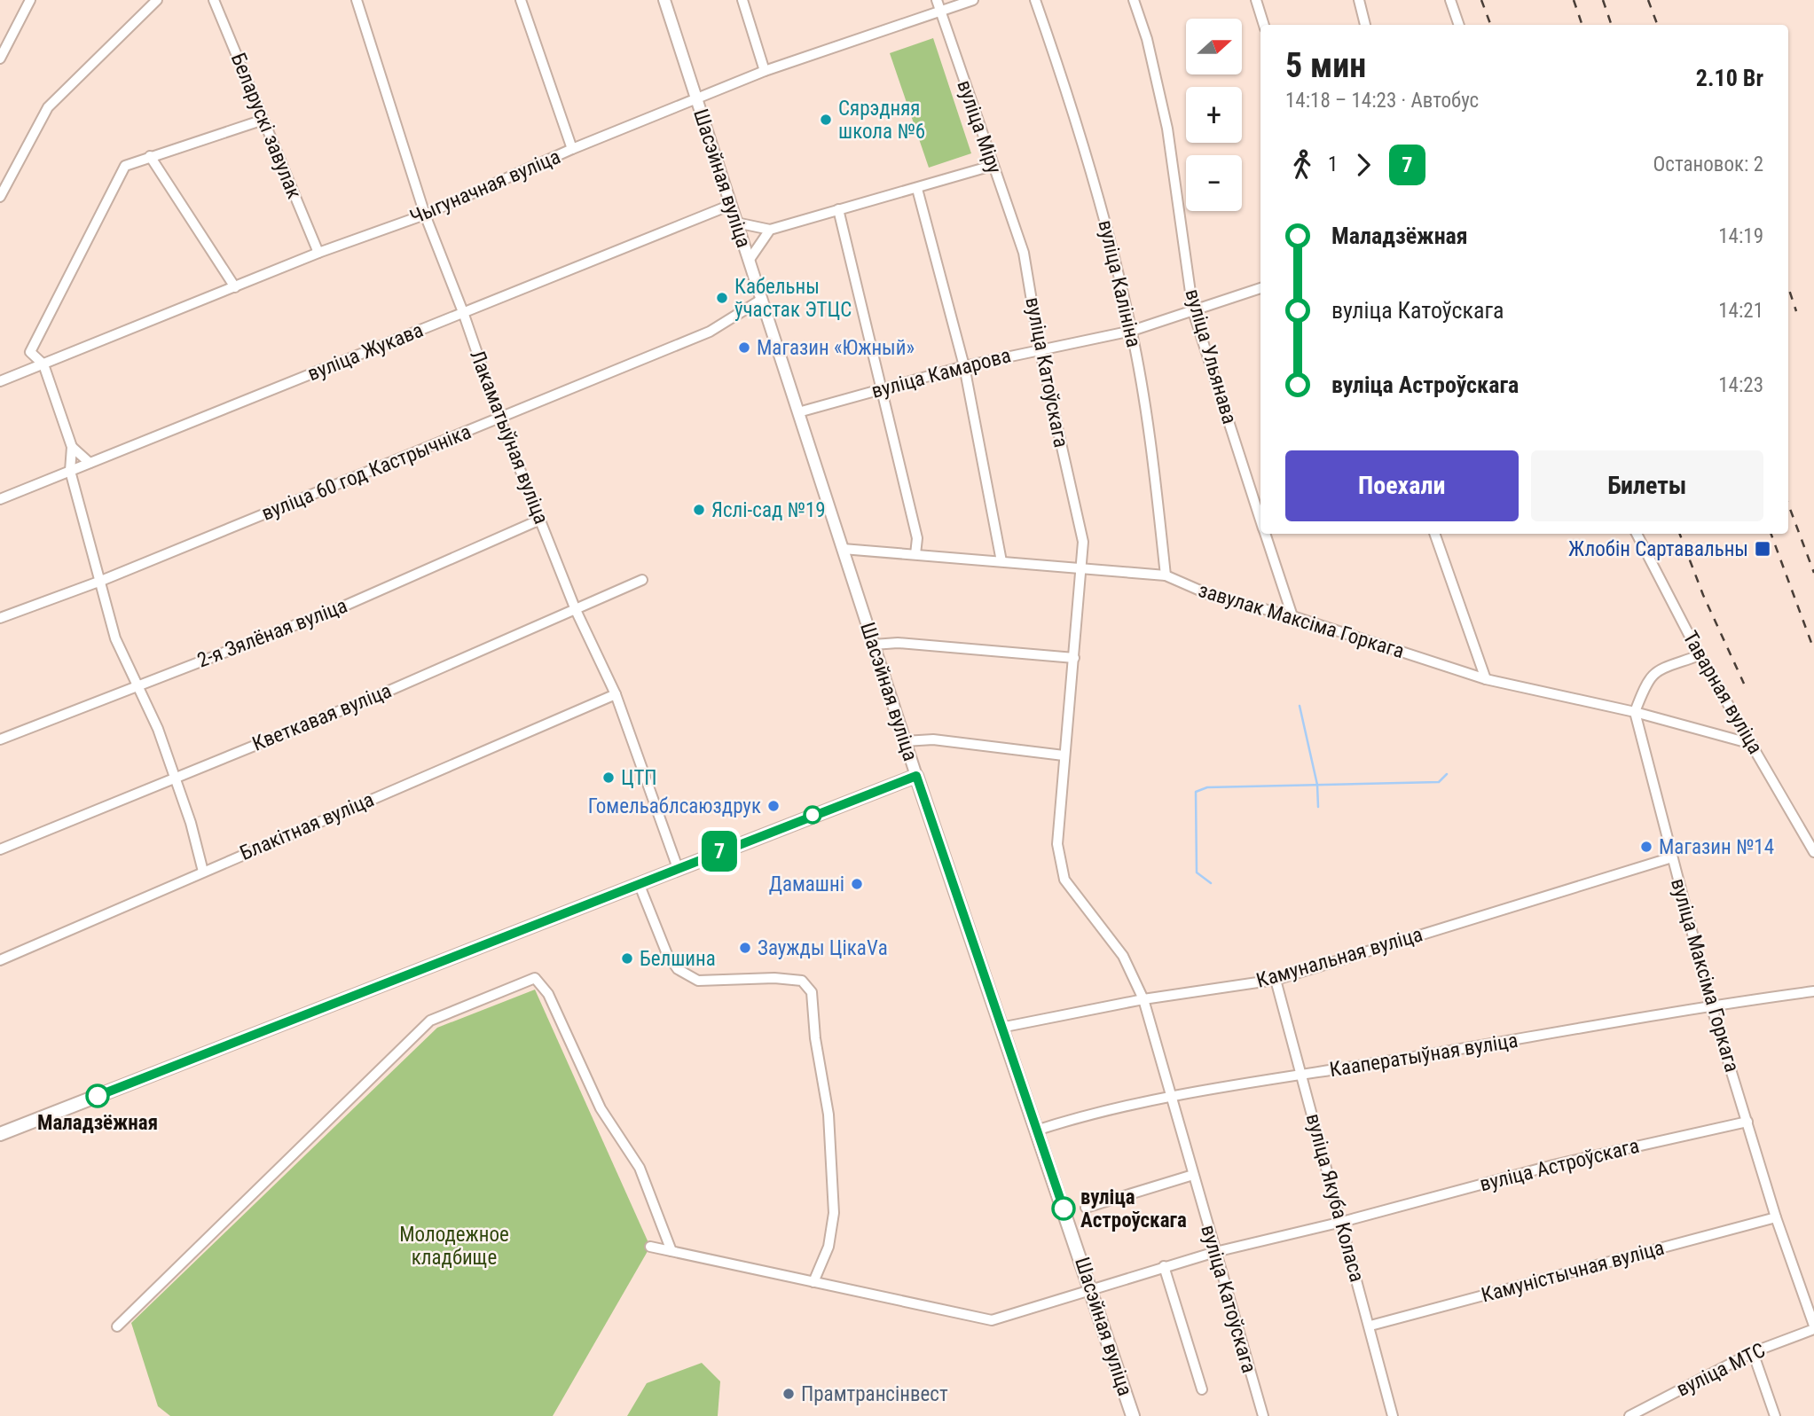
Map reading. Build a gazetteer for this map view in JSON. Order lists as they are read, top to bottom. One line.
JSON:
{"streets":{"main road":["Шасэйная вуліца"],"street":["Беларускі завулак","вуліца Міру","Чыгуначная вуліца","вуліца Калініна","вуліца Жукава","вуліца Ульянава","вуліца Катоўскага","вуліца Камарова","Лакаматыўная вуліца","вуліца 60 год Кастрычніка","завулак Максіма Горкага","2-я Зялёная вуліца","Таварная вуліца","Кветкавая вуліца","Блакітная вуліца","Камунальная вуліца","вуліца Максіма Горкага","Кааператыўная вуліца","вуліца Астроўскага","вуліца Якуба Коласа","Камуністычная вуліца","вуліца МТС"]},"crossings":[["Беларускі завулак","Чыгуначная вуліца"],["вуліца Міру","Чыгуначная вуліца"],["вуліца Міру","вуліца Катоўскага"],["Шасэйная вуліца","Чыгуначная вуліца"],["Шасэйная вуліца","вуліца Жукава"],["Шасэйная вуліца","вуліца Камарова"],["Шасэйная вуліца","вуліца 60 год Кастрычніка"],["Шасэйная вуліца","завулак Максіма Горкага"],["Шасэйная вуліца","Камунальная вуліца"],["Шасэйная вуліца","Кааператыўная вуліца"],["Шасэйная вуліца","вуліца Астроўскага"],["Чыгуначная вуліца","Лакаматыўная вуліца"],["вуліца Калініна","вуліца Камарова"],["вуліца Калініна","завулак Максіма Горкага"],["вуліца Жукава","Лакаматыўная вуліца"],["вуліца Ульянава","вуліца Камарова"],["вуліца Ульянава","завулак Максіма Горкага"],["вуліца Катоўскага","вуліца Камарова"],["вуліца Катоўскага","завулак Максіма Горкага"],["вуліца Катоўскага","Камунальная вуліца"],["вуліца Катоўскага","Кааператыўная вуліца"],["вуліца Катоўскага","вуліца Астроўскага"],["Лакаматыўная вуліца","вуліца 60 год Кастрычніка"],["Лакаматыўная вуліца","2-я Зялёная вуліца"],["Лакаматыўная вуліца","Кветкавая вуліца"],["Лакаматыўная вуліца","Блакітная вуліца"],["завулак Максіма Горкага","Таварная вуліца"],["завулак Максіма Горкага","вуліца Максіма Горкага"],["Камунальная вуліца","вуліца Максіма Горкага"],["Камунальная вуліца","вуліца Якуба Коласа"],["вуліца Максіма Горкага","Кааператыўная вуліца"],["вуліца Максіма Горкага","вуліца Астроўскага"],["вуліца Максіма Горкага","Камуністычная вуліца"],["вуліца Максіма Горкага","вуліца МТС"],["Кааператыўная вуліца","вуліца Якуба Коласа"],["вуліца Астроўскага","вуліца Якуба Коласа"],["вуліца Якуба Коласа","Камуністычная вуліца"]],"parks":["Молодежное кладбище"],"places":{"other":["Сярэдняя школа №6","Кабельны ўчастак ЭТЦС","Магазин «Южный»","Яслі-сад №19","ЦТП","Гомельаблсаюздрук","Магазин №14","Дамашні","Заужды ЦікаVа","Белшина","Маладзёжная","вуліца Астроўскага","Прамтрансінвест"],"transit":["Жлобін Сартавальны"]},"lines":["bus line 7"],"north":"right","page":{"on_map":"7","map_buttons":["+","−"],"heading":["5 мин","14:18 – 14:23 · Автобус","2.10 Br"],"legs":["1","7","Остановок: 2"],"list":[{"name":"Маладзёжная","value":"14:19"},{"name":"вуліца Катоўскага","value":"14:21"},{"name":"вуліца Астроўскага","value":"14:23"}],"buttons":["Поехали","Билеты"]}}
